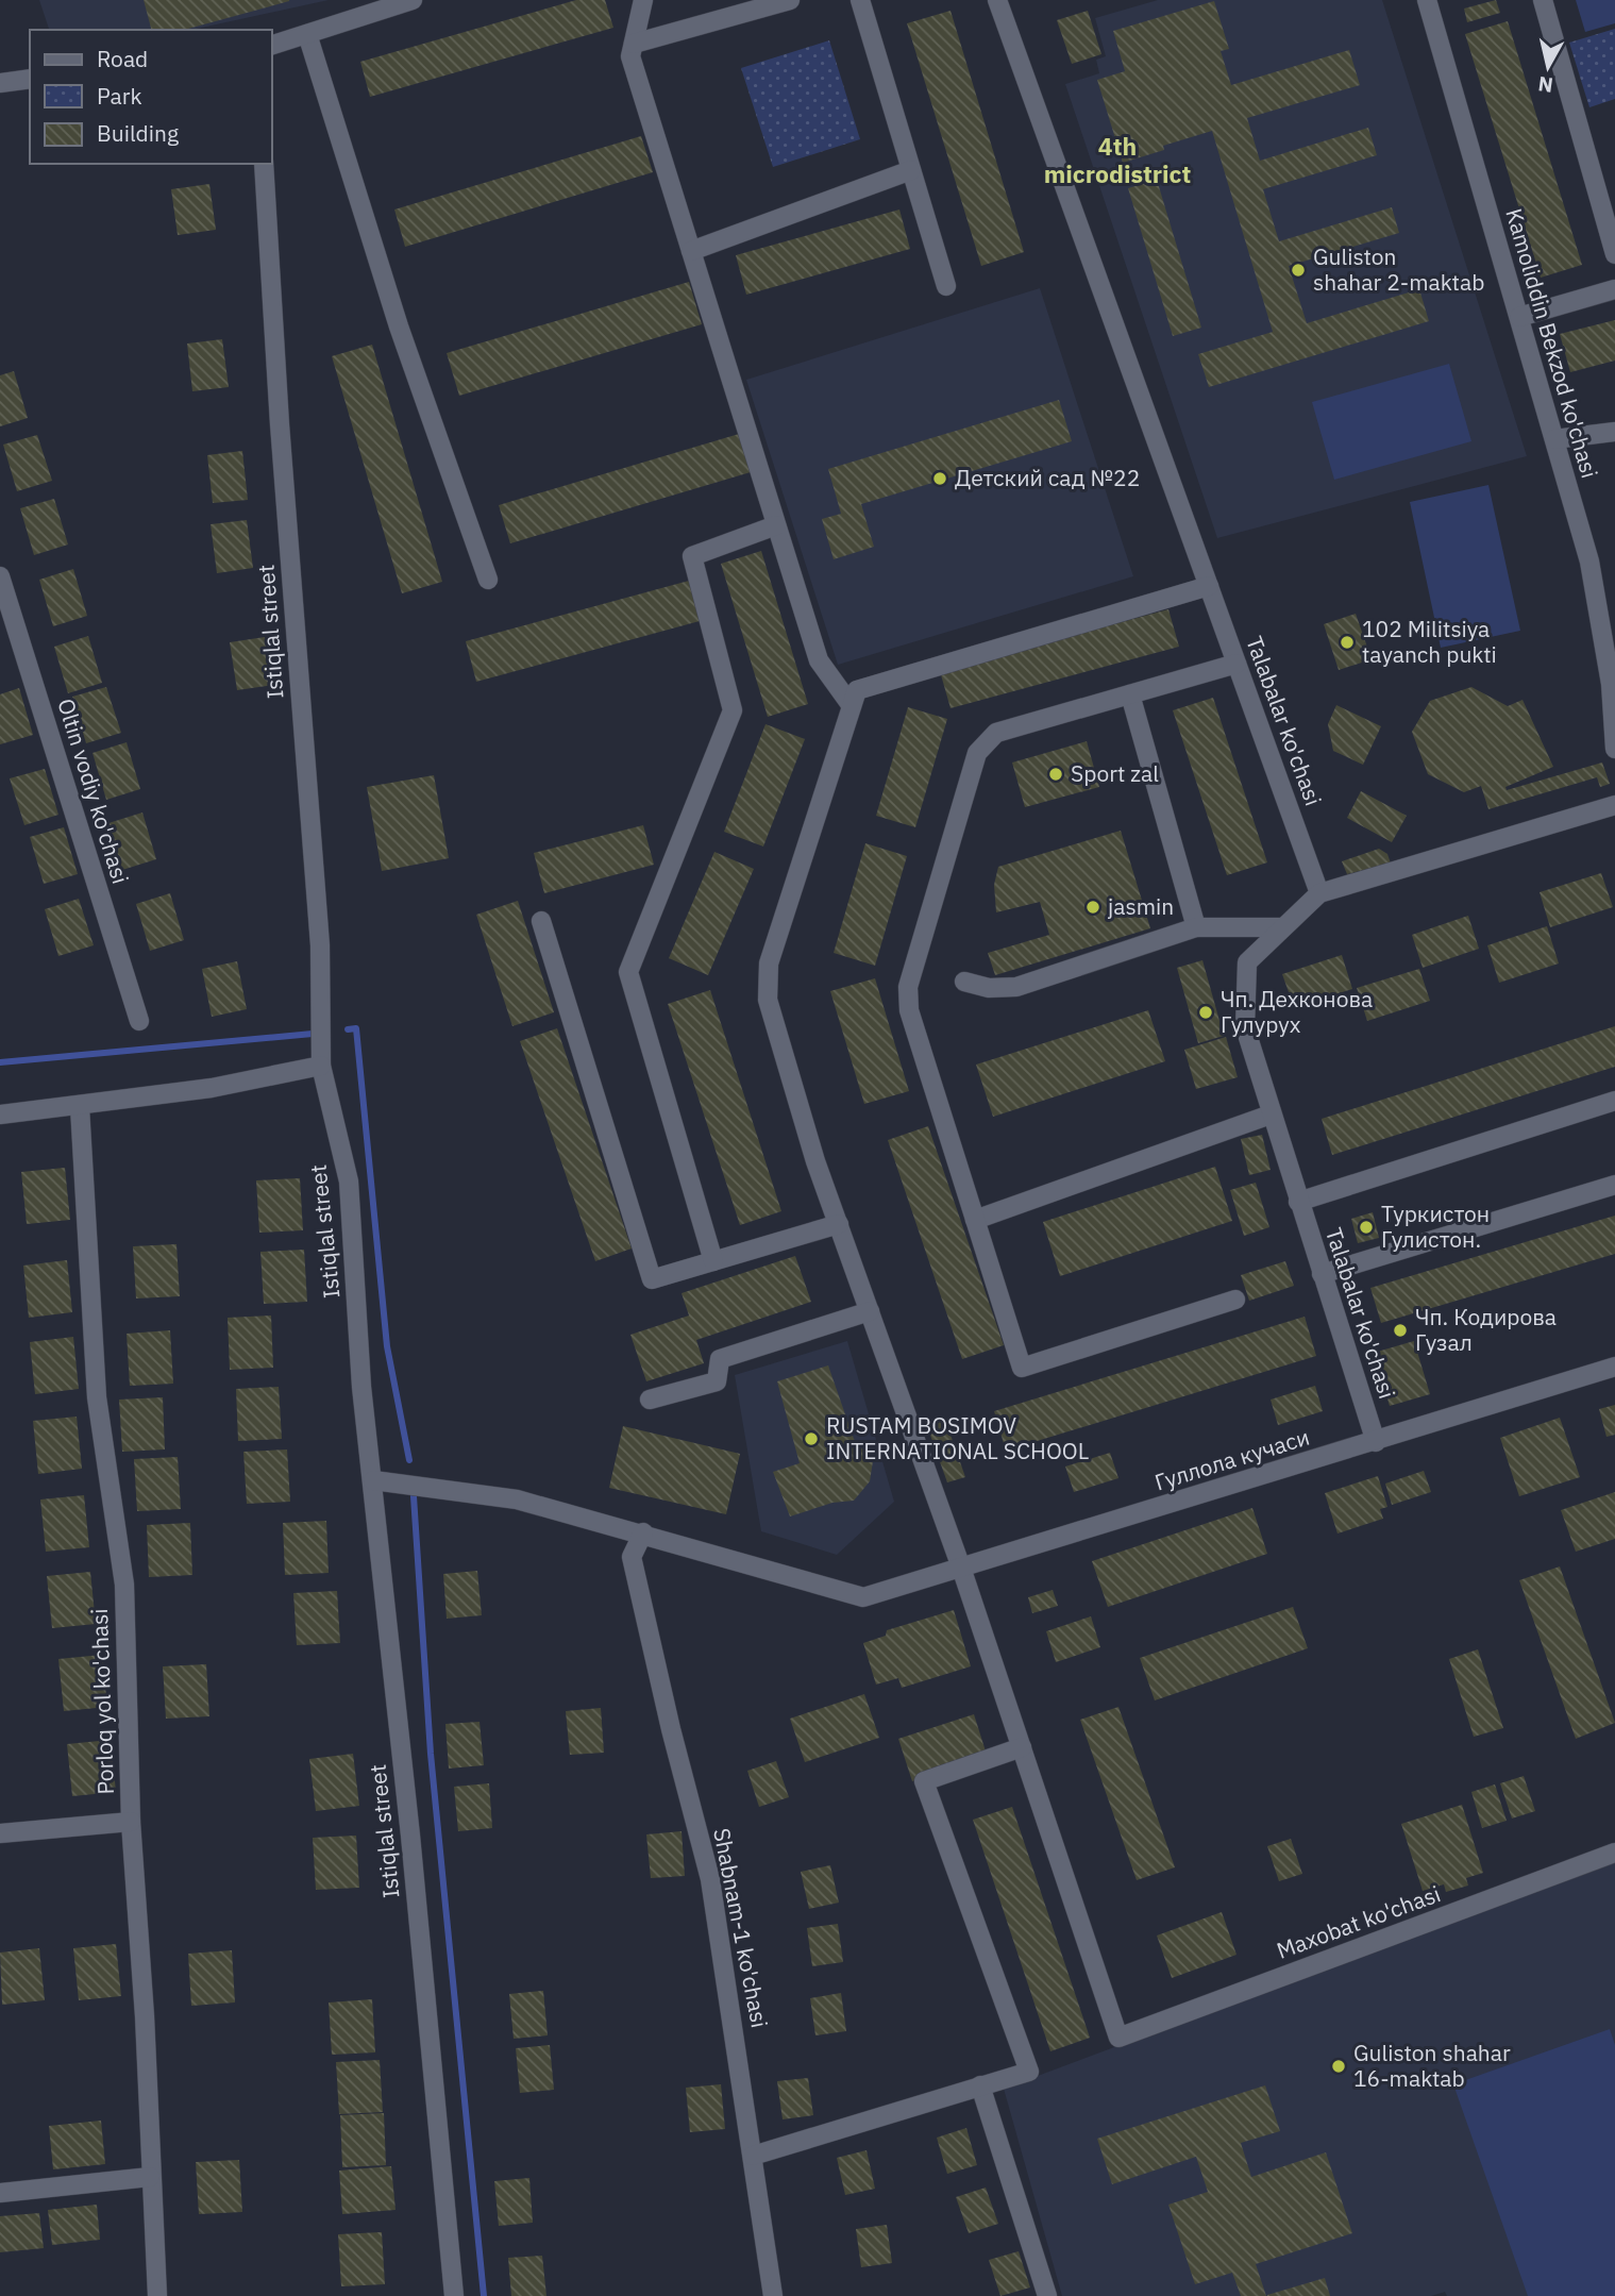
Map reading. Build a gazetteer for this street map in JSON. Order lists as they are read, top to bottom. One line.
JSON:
{"streets":{"street":["Kamoliddin Bekzod ko'chasi","Istiqlal street","Talabalar ko'chasi","Oltin vodiy ko'chasi","Гуллола кучаси","Porloq yol ko'chasi","Maxobat ko'chasi","Shabnam-1 ko'chasi"]},"crossings":[["Talabalar ko'chasi","Гуллола кучаси"],["Гуллола кучаси","Shabnam-1 ko'chasi"]],"districts":["4th microdistrict"],"places":["Guliston shahar 2-maktab","Детский сад №22","102 Militsiya tayanch pukti","Sport zal","jasmin","Чп. Дехконова Гулурух","Туркистон Гулистон.","Чп. Кодирова Гузал","RUSTAM BOSIMOV INTERNATIONAL SCHOOL","Guliston shahar 16-maktab"],"legend":["Road","Park","Building"],"north":"bottom"}
